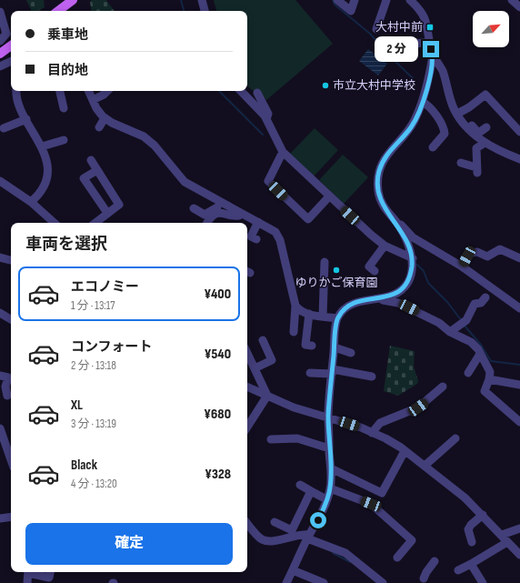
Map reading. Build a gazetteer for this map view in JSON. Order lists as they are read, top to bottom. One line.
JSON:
{"places":{"transit":["大村中前"],"other":["市立大村中学校","ゆりかご保育園"]},"north":"top right","page":{"banner":["乗車地","目的地"],"bubble":"2 分","heading":"車両を選択","list":[{"name":"エコノミー","note":"1 分 · 13:17","value":"¥400"},{"name":"コンフォート","note":"2 分 · 13:18","value":"¥540"},{"name":"XL","note":"3 分 · 13:19","value":"¥680"},{"name":"Black","note":"4 分 · 13:20","value":"¥328"}],"buttons":"確定"}}
